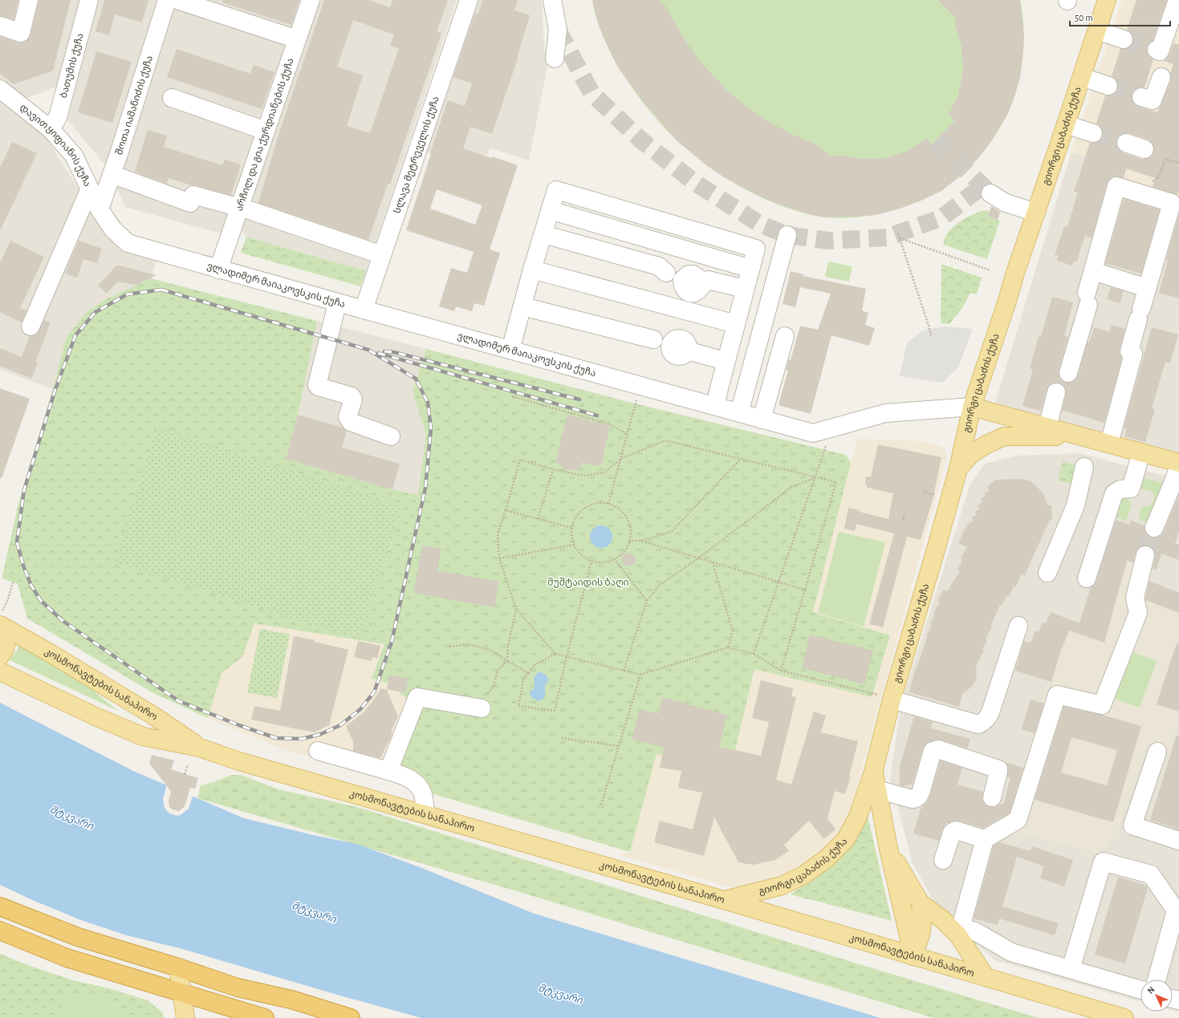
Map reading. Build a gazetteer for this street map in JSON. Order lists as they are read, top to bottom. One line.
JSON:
{"streets":{"main road":["გიორგი ცაბაძის ქუჩა","კოსმონავტების სანაპირო"],"street":["ბათუმის ქუჩა","შოთა იამანიძის ქუჩა","არჩილ და გია ქურდიანების ქუჩა","დავით ყიფიანის ქუჩა","სლავა მეტრეველის ქუჩა","ვლადიმერ მაიაკოვსკის ქუჩა"]},"crossings":[["ბათუმის ქუჩა","დავით ყიფიანის ქუჩა"],["შოთა იამანიძის ქუჩა","დავით ყიფიანის ქუჩა"],["შოთა იამანიძის ქუჩა","ვლადიმერ მაიაკოვსკის ქუჩა"],["არჩილ და გია ქურდიანების ქუჩა","ვლადიმერ მაიაკოვსკის ქუჩა"],["გიორგი ცაბაძის ქუჩა","ვლადიმერ მაიაკოვსკის ქუჩა"],["გიორგი ცაბაძის ქუჩა","კოსმონავტების სანაპირო"],["დავით ყიფიანის ქუჩა","ვლადიმერ მაიაკოვსკის ქუჩა"],["სლავა მეტრეველის ქუჩა","ვლადიმერ მაიაკოვსკის ქუჩა"]],"water":["მტკვარი"],"parks":["მუშტაიდის ბაღი"],"scale_bar":"50 m","north":"top left"}
